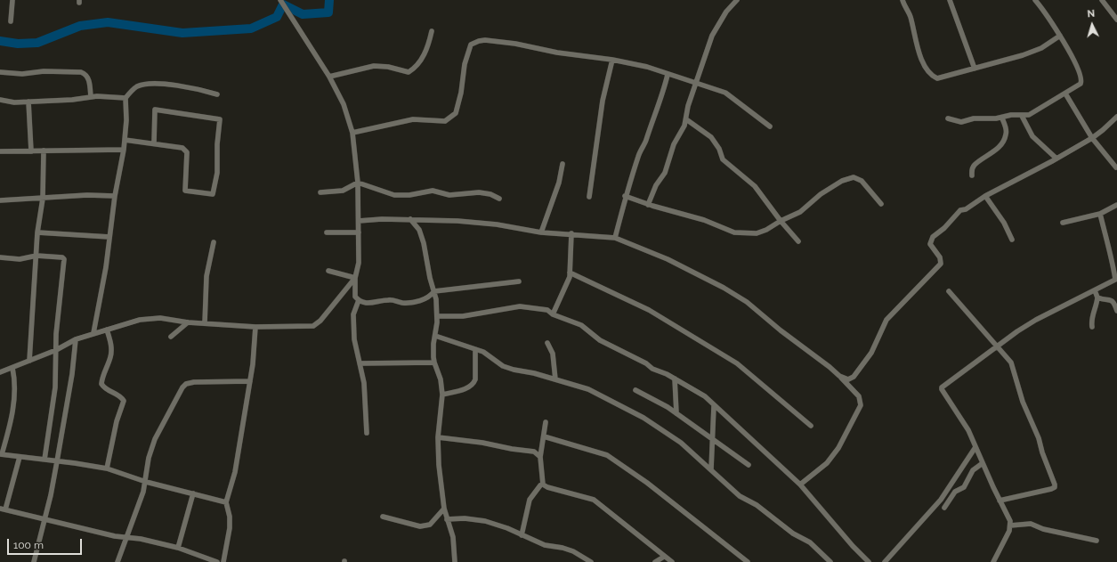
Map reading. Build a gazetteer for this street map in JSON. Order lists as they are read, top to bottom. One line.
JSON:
{"scale_bar":"100 m","north":"top"}
